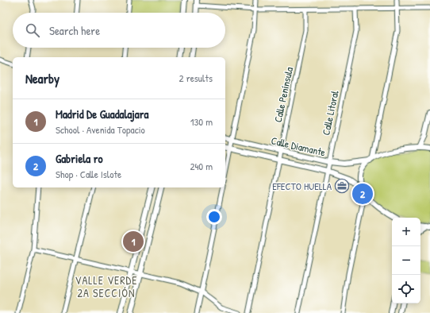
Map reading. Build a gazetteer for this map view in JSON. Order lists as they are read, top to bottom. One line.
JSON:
{"streets":{"street":["Calle Península","Calle Litoral","Calle Diamante"]},"crossings":[["Calle Península","Calle Diamante"],["Calle Litoral","Calle Diamante"]],"districts":["VALLE VERDE 2A SECCIÓN"],"places":{"office":["EFECTO HUELLA"]},"page":{"search":"Search here","heading":["Nearby","2 results"],"list":[{"mark":"1","name":"Madrid De Guadalajara","note":"School · Avenida Topacio","value":"130 m"},{"mark":"2","name":"Gabriela ro","note":"Shop · Calle Islote","value":"240 m"}],"pins":["2","1"],"map_buttons":["+","−"]}}
